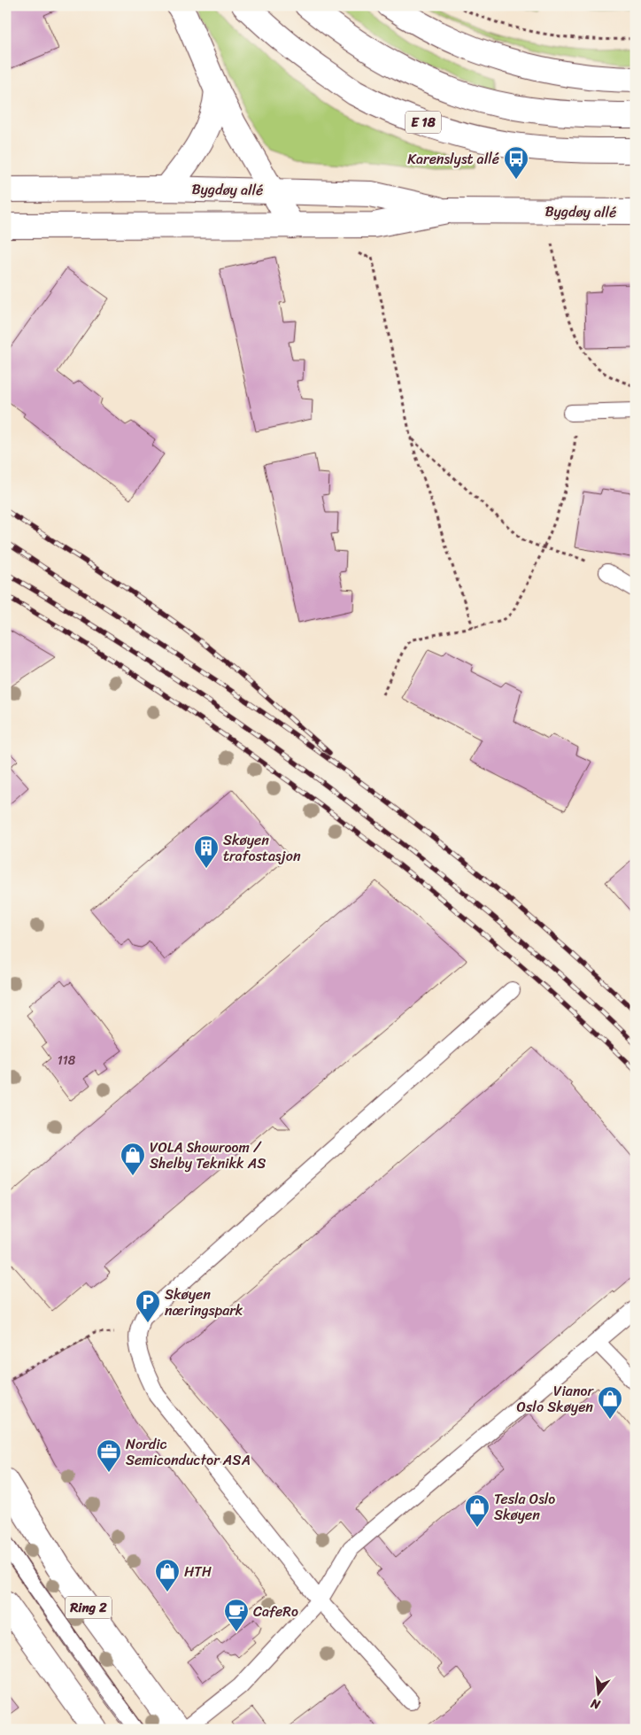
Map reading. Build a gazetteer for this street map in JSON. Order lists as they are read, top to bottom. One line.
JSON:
{"streets":{"main road":["E 18","Bygdøy allé","Ring 2"]},"places":{"bus stop":["Karenslyst allé"],"building":["Skøyen trafostasjon"],"shop":["VOLA Showroom / Shelby Teknikk AS","Vianor Oslo Skøyen","Tesla Oslo Skøyen","HTH"],"parking":["Skøyen næringspark"],"office":["Nordic Semiconductor ASA"],"cafe":["CafeRo"]},"house_numbers":["118"],"north":"bottom"}
